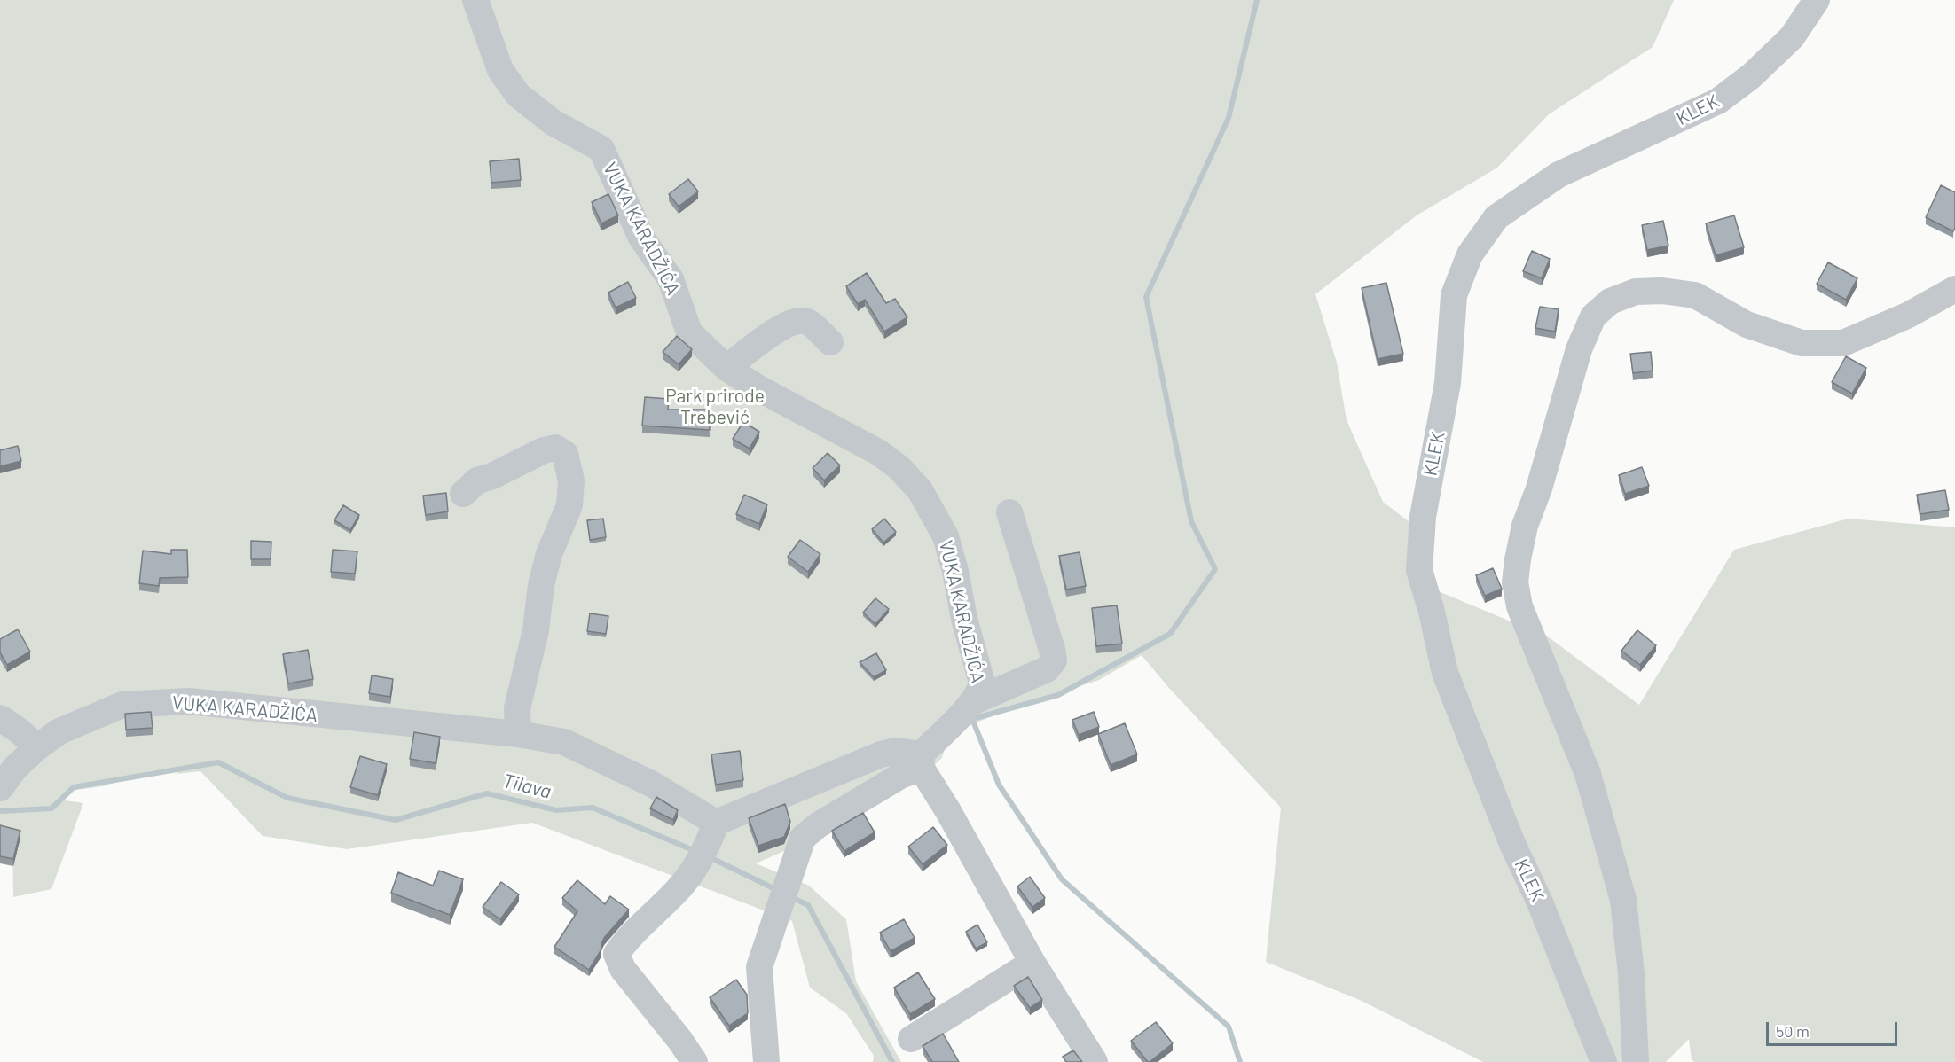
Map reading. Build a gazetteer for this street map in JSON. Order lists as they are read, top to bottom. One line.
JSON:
{"streets":{"street":["KLEK","VUKA KARADŽIĆA"]},"water":["Tilava"],"parks":["Park prirode Trebević"],"scale_bar":"50 m"}
